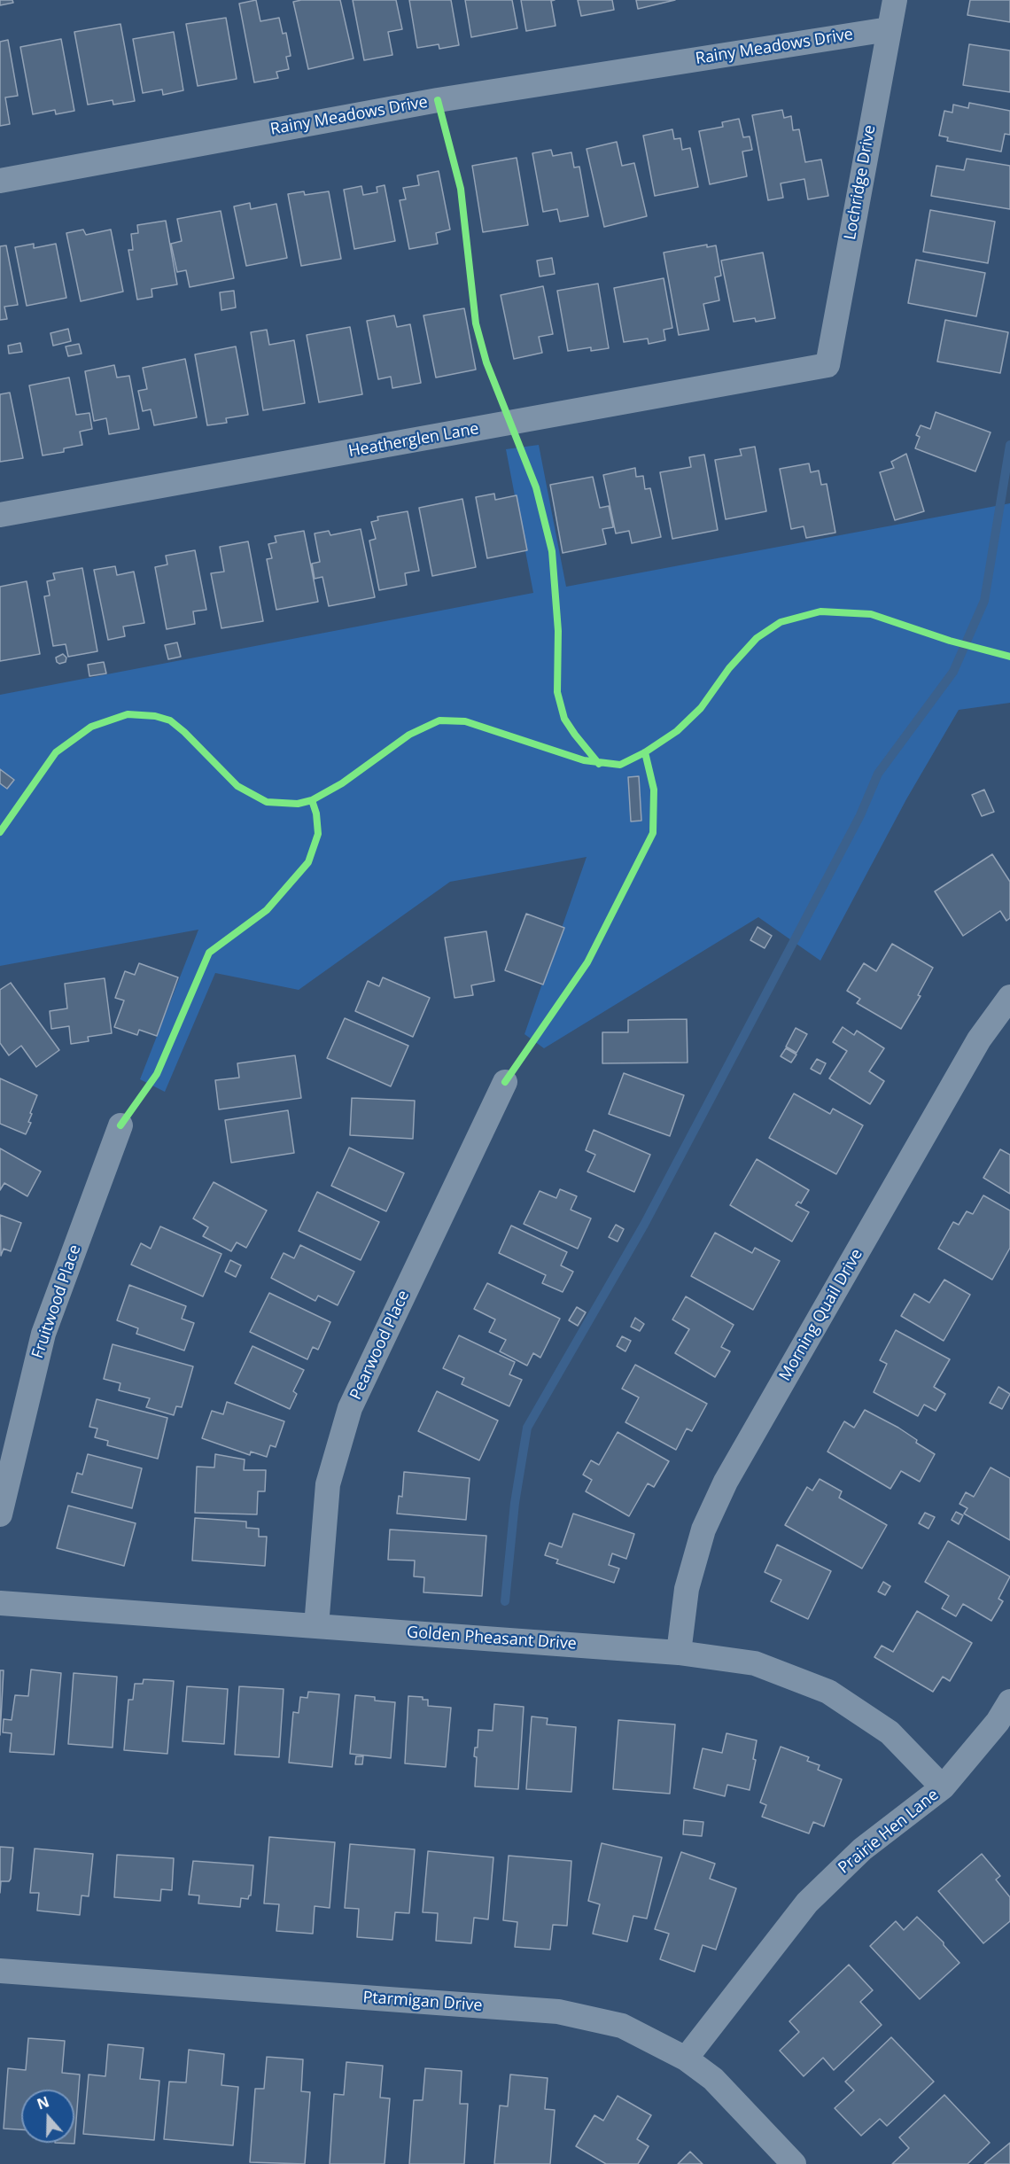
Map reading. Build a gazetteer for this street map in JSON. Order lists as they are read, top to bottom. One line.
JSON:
{"streets":{"street":["Rainy Meadows Drive","Lochridge Drive","Heatherglen Lane","Fruitwood Place","Morning Quail Drive","Pearwood Place","Golden Pheasant Drive","Prairie Hen Lane","Ptarmigan Drive"]},"crossings":[["Rainy Meadows Drive","Lochridge Drive"],["Lochridge Drive","Heatherglen Lane"],["Morning Quail Drive","Golden Pheasant Drive"],["Pearwood Place","Golden Pheasant Drive"],["Golden Pheasant Drive","Prairie Hen Lane"],["Prairie Hen Lane","Ptarmigan Drive"]],"north":"top"}
